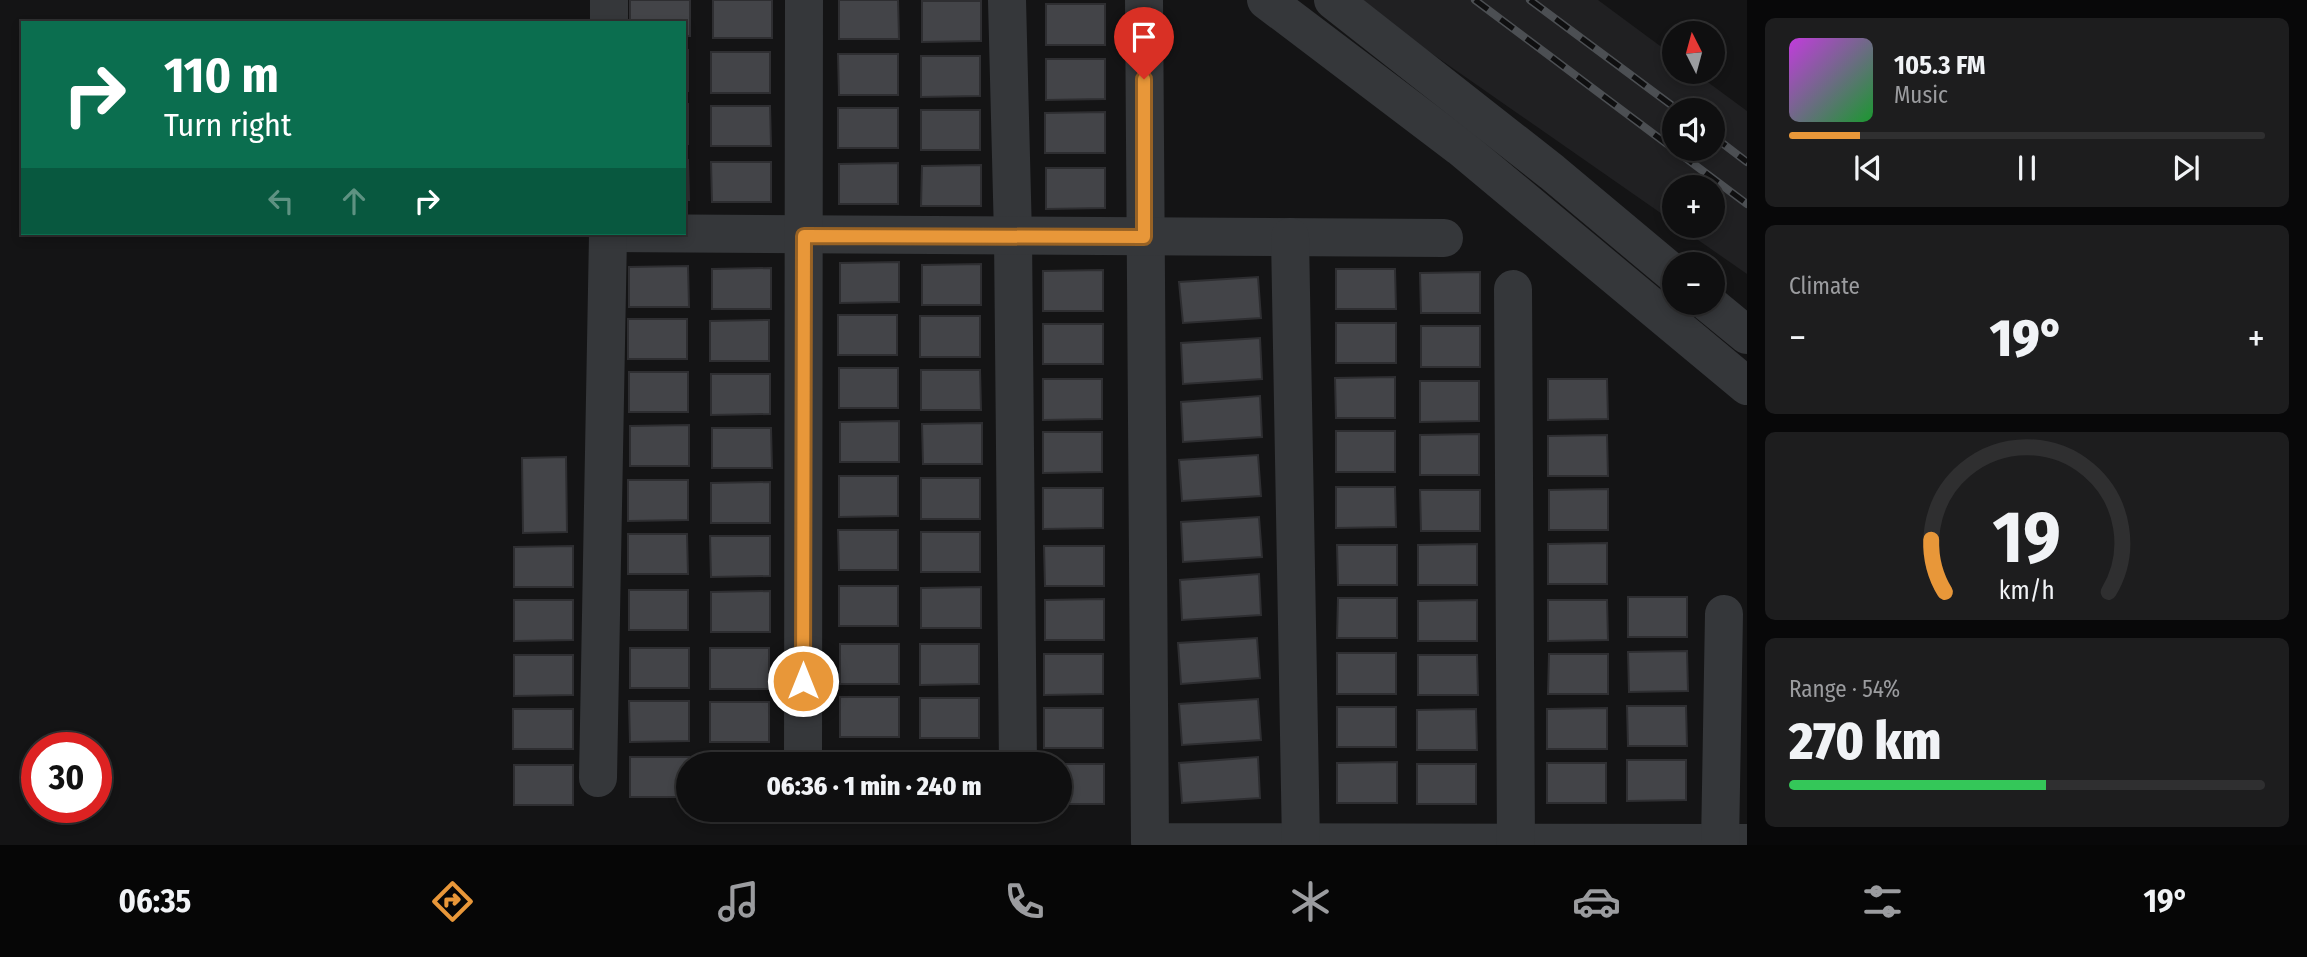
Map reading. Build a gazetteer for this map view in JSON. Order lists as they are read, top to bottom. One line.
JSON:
{"north":"top","page":{"map_buttons":["+","−"],"turn":["110 m","Turn right"],"song":["105.3 FM","Music"],"tile":["Climate",["Range · 54%","270 km"]],"heat":["−","19°","+"],"limit":"30","trip":"06:36 · 1 min · 240 m","tabs":["06:35","19°"],"gauge":["19","km/h"]}}
